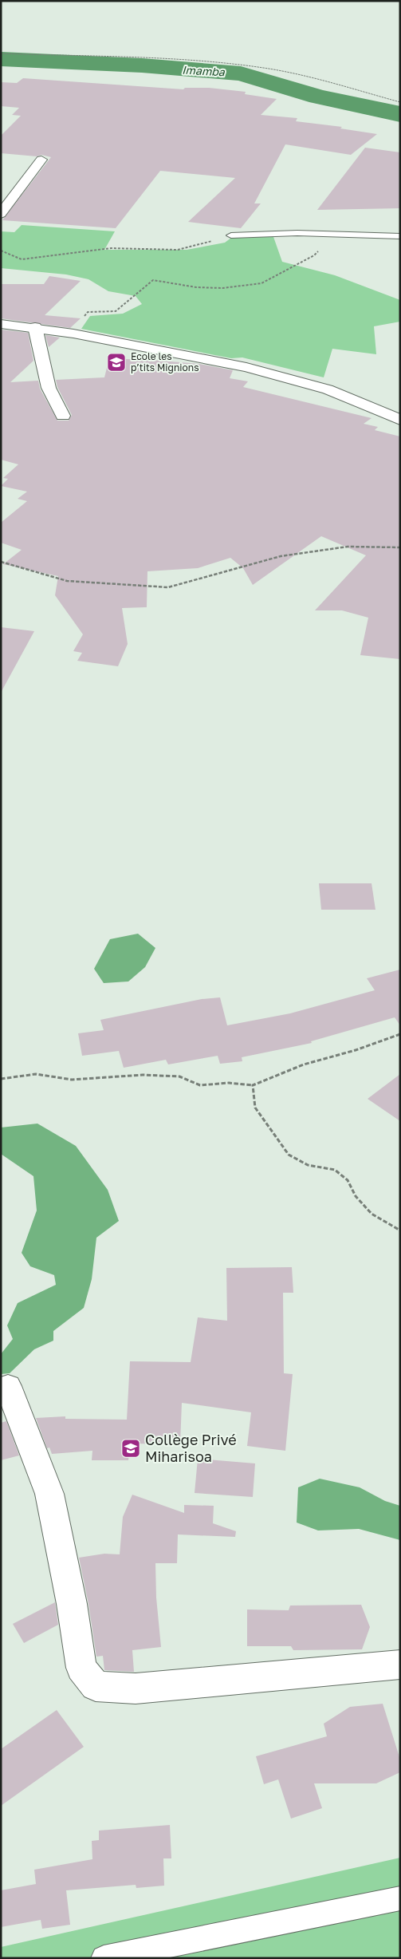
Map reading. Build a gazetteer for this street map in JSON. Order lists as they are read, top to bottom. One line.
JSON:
{"water":["Imamba"],"places":{"school or university":["Ecole les p’tits Mignions","Collège Privé Miharisoa"]}}
